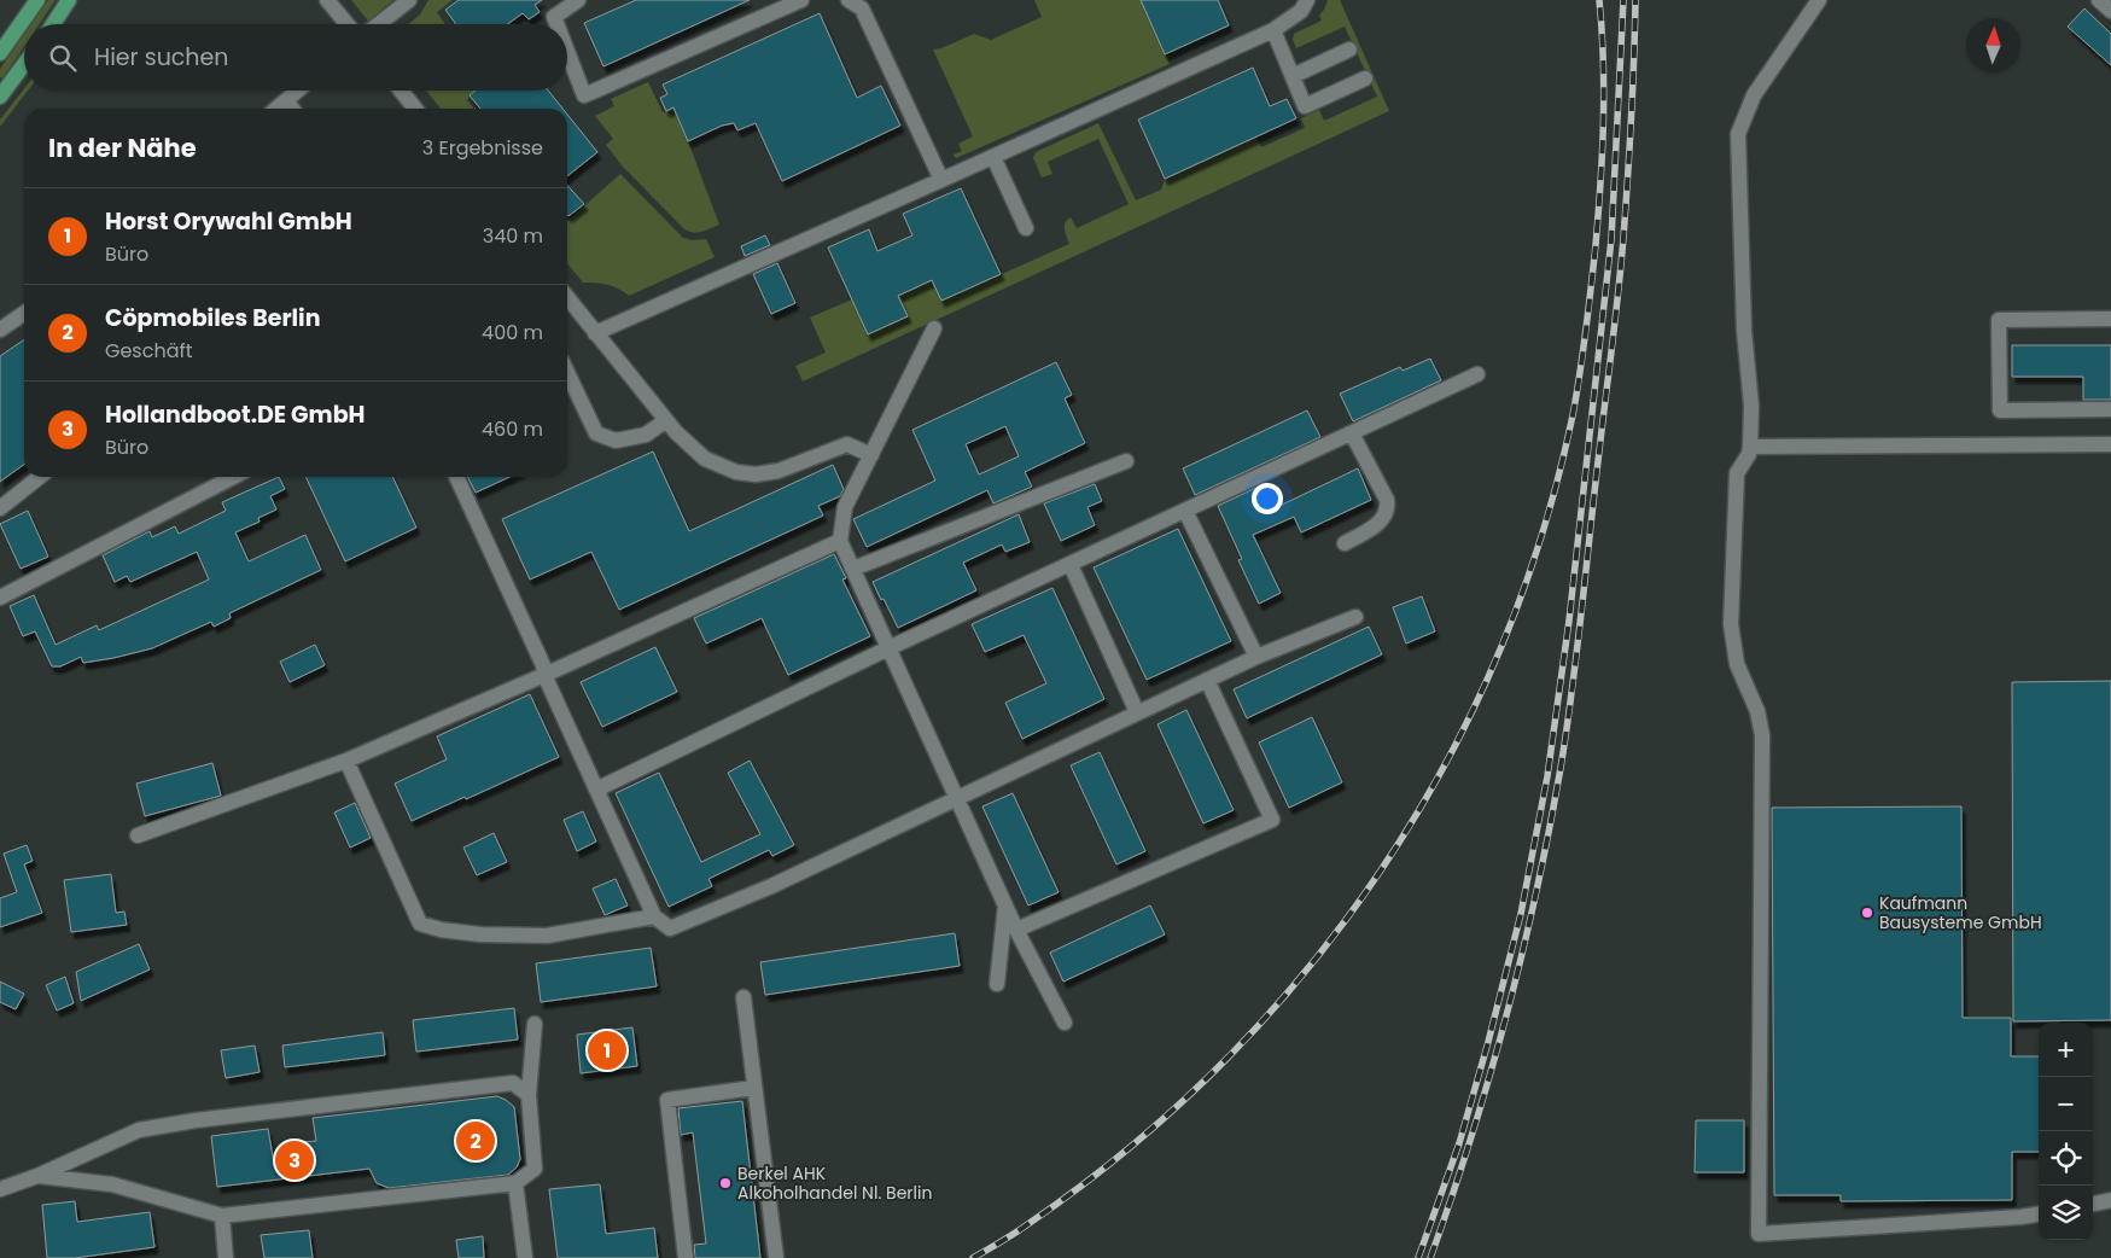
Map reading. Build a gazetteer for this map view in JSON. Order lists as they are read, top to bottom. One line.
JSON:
{"places":["Kaufmann Bausysteme GmbH","Berkel AHK Alkoholhandel Nl. Berlin"],"north":"top","page":{"search":"Hier suchen","heading":["In der Nähe","3 Ergebnisse"],"list":[{"mark":"1","name":"Horst Orywahl GmbH","note":"Büro","value":"340 m"},{"mark":"2","name":"Cöpmobiles Berlin","note":"Geschäft","value":"400 m"},{"mark":"3","name":"Hollandboot.DE GmbH","note":"Büro","value":"460 m"}],"map_buttons":["+","−"],"pins":["1","2","3"]}}
